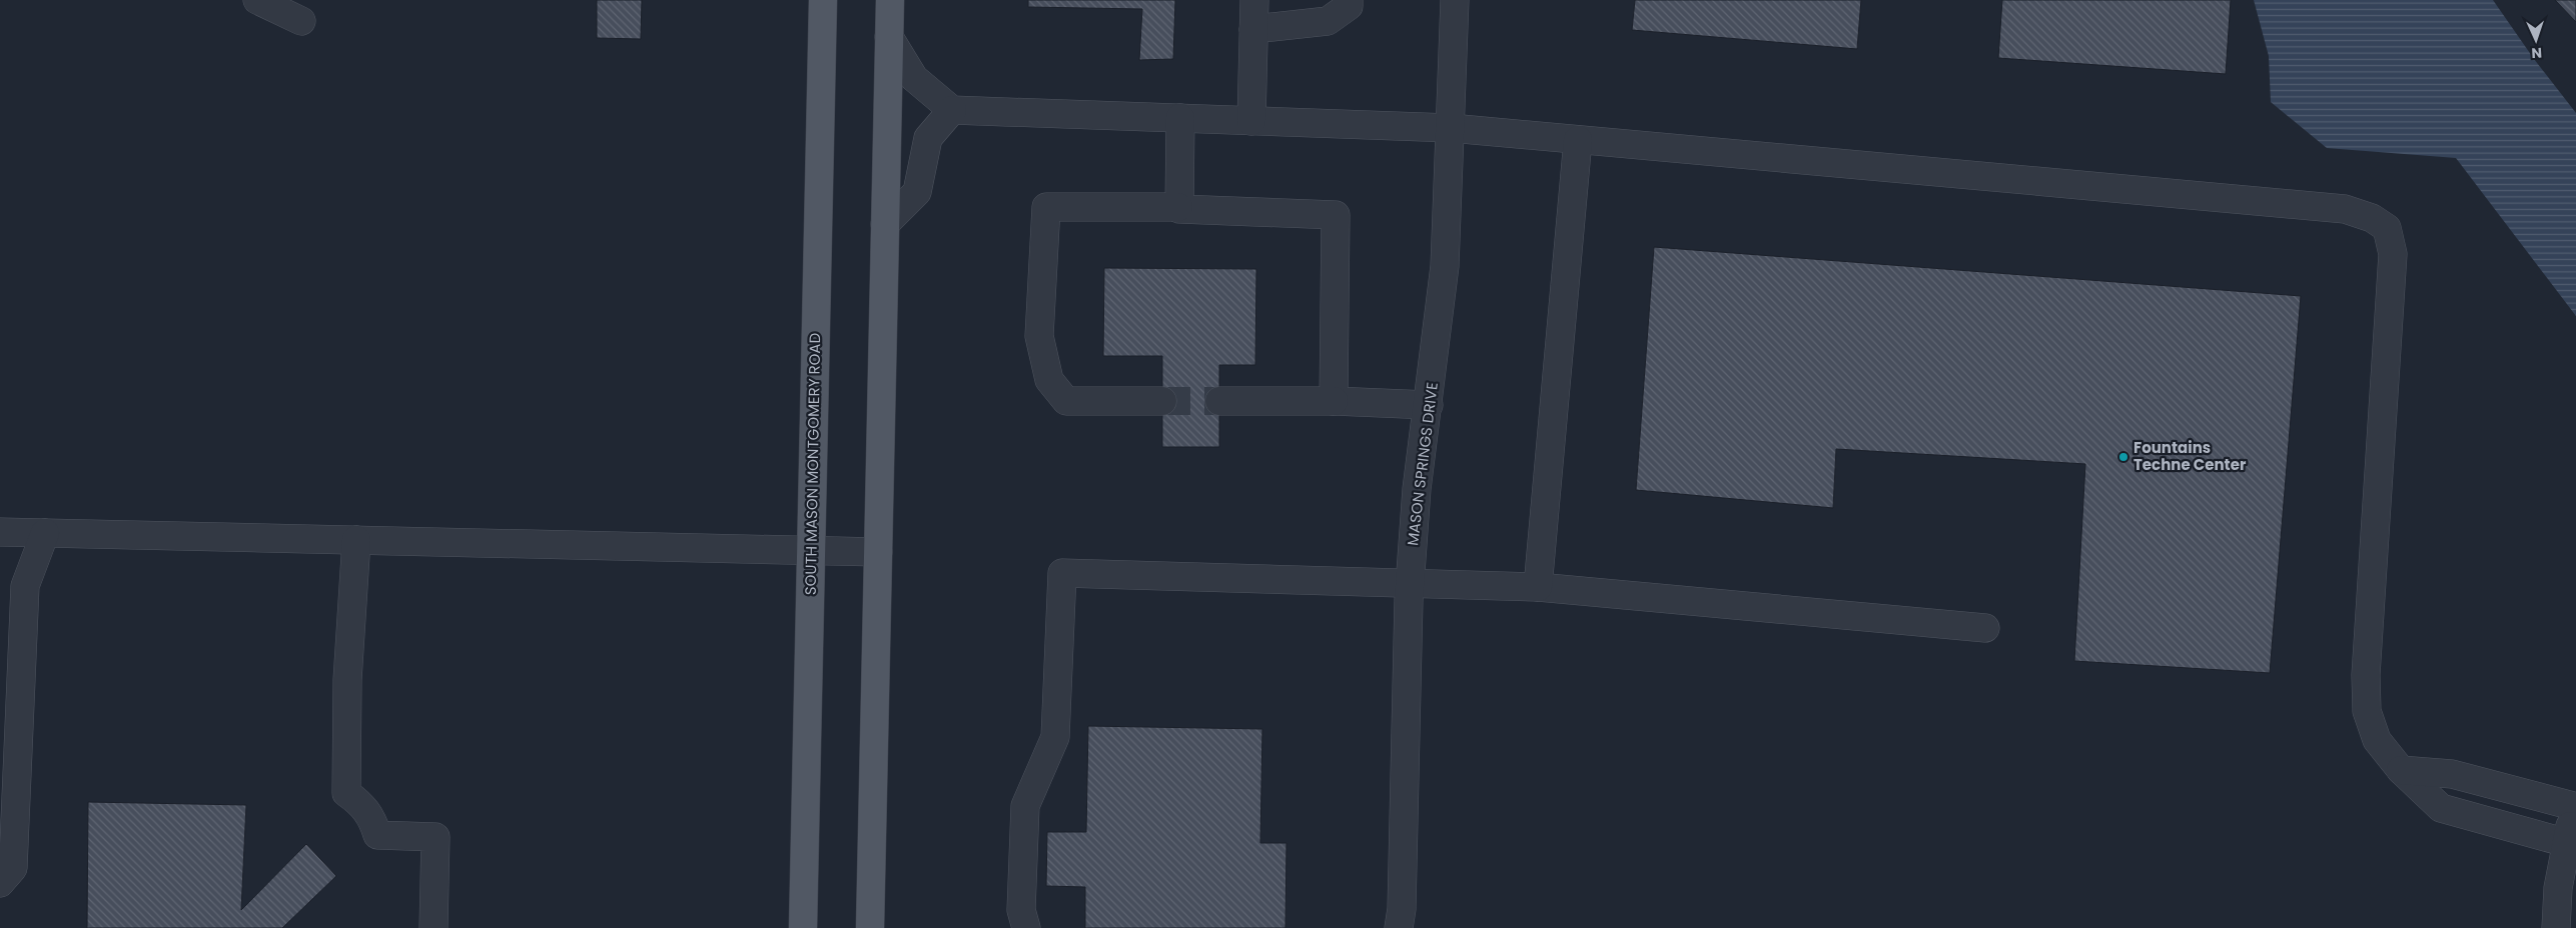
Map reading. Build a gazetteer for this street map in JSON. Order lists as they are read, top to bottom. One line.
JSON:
{"streets":{"main road":["SOUTH MASON MONTGOMERY ROAD"],"street":["MASON SPRINGS DRIVE"]},"places":["Fountains Techne Center"],"north":"bottom"}
